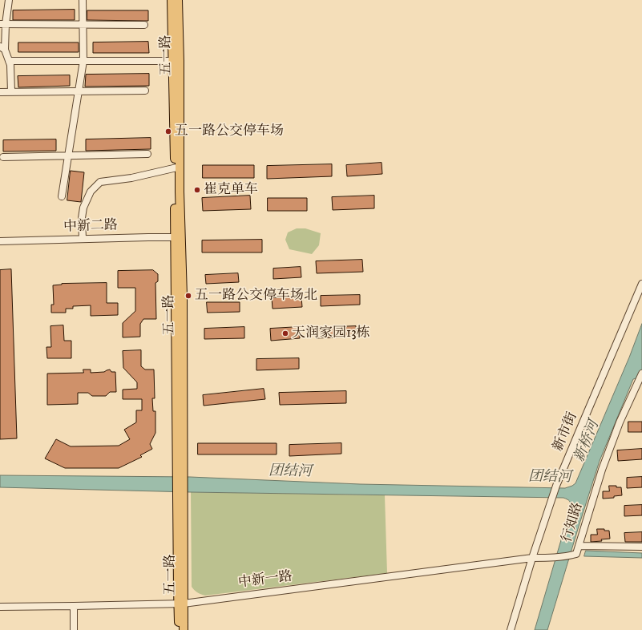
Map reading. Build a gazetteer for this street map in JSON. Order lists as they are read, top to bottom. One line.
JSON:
{"streets":{"main road":["五一路"],"street":["中新二路","新市街","行知路","中新一路"]},"crossings":[["五一路","中新二路"],["五一路","中新一路"],["新市街","中新一路"],["行知路","中新一路"]],"water":["新桥河","团结河"],"places":["五一路公交停车场","崔克单车","五一路公交停车场北","天润家园13栋"]}
